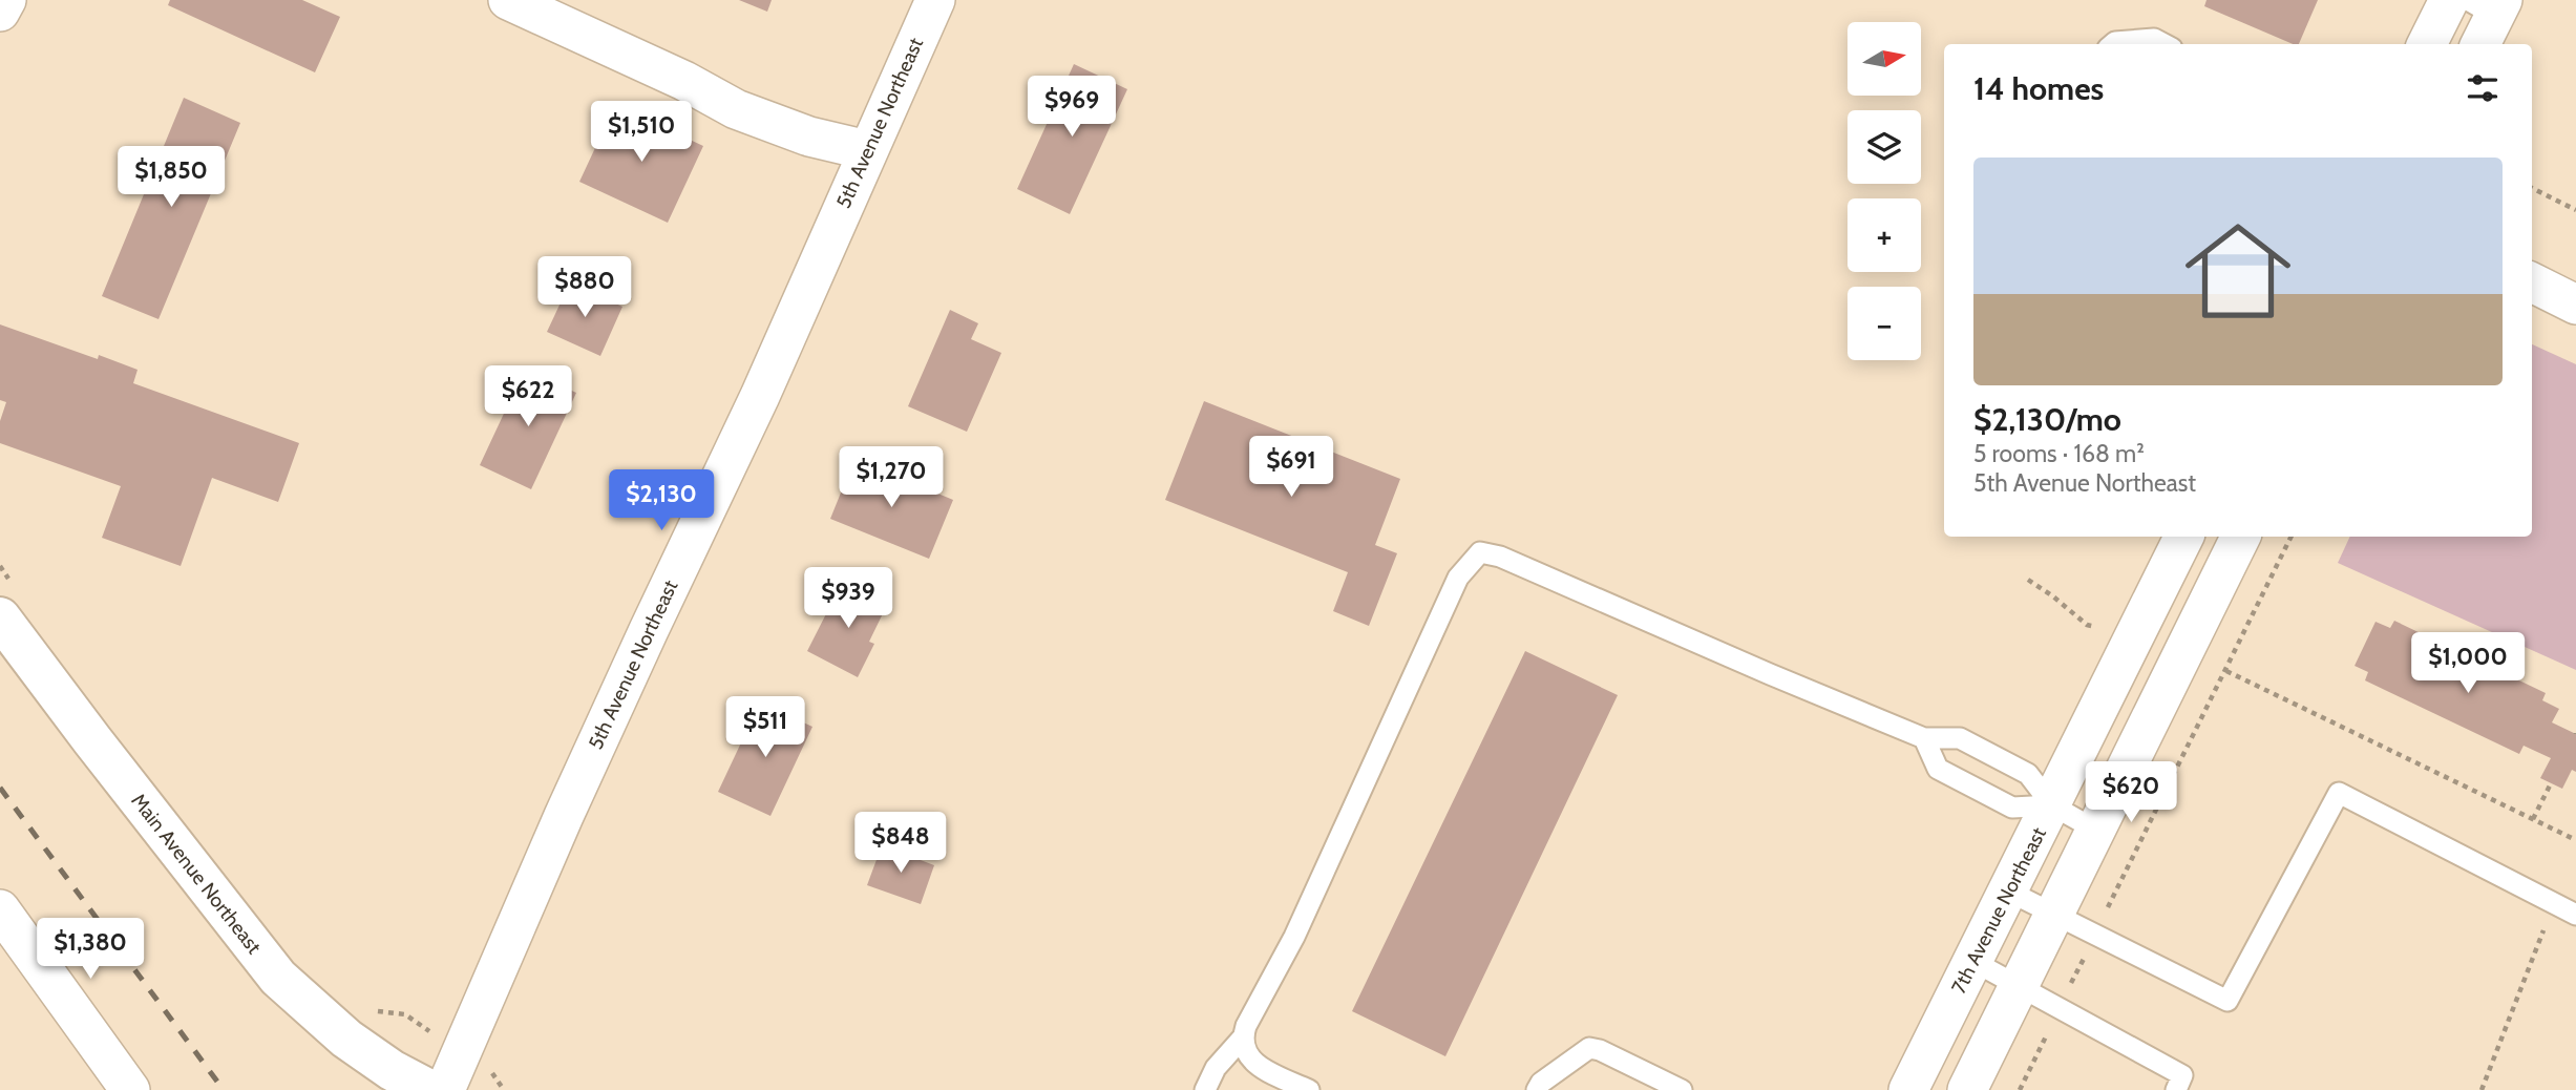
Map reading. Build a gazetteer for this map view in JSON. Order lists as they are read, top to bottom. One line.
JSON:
{"streets":{"main road":["Main Avenue Northeast"],"street":["5th Avenue Northeast","7th Avenue Northeast"]},"north":"right","page":{"map_buttons":["+","−"],"heading":"14 homes","price":["$969","$1,510","$1,850","$880","$622","$691","$1,270","$2,130","$939","$1,000","$511","$620","$848","$1,380"],"list":[{"name":"$2,130/mo","note":"5 rooms · 168 m² · 5th Avenue Northeast"}]}}
